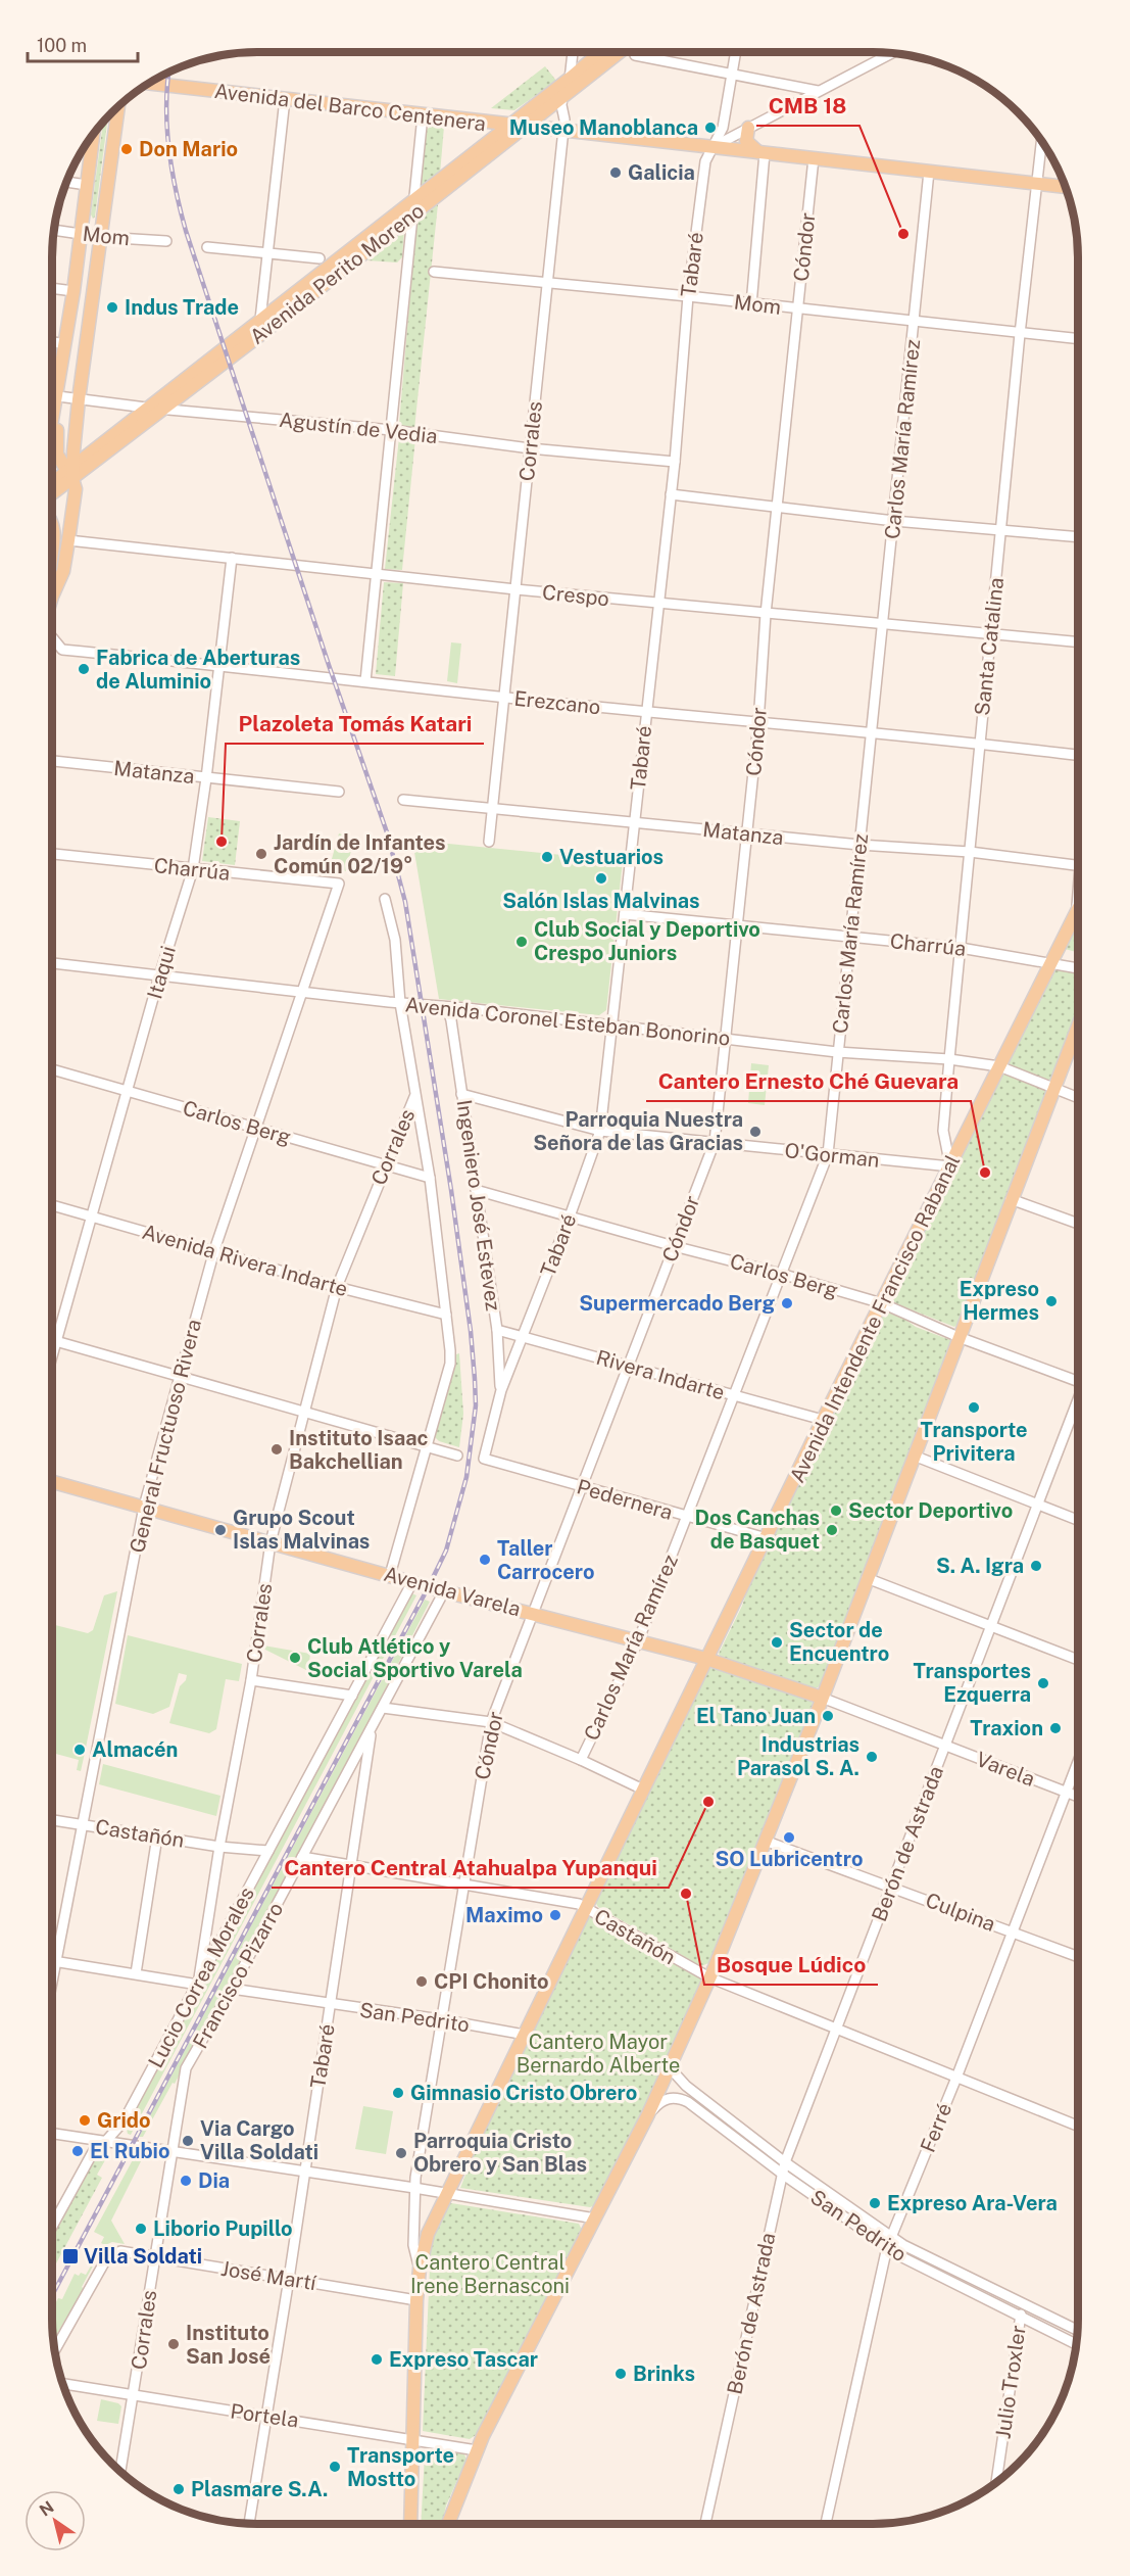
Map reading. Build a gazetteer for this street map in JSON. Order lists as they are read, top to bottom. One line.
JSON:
{"streets":{"main road":["Avenida del Barco Centenera","Avenida Perito Moreno","Avenida Intendente Francisco Rabanal","Avenida Varela"],"street":["Mom","Cóndor","Tabaré","Agustín de Vedia","Carlos María Ramírez","Corrales","Crespo","Santa Catalina","Erezcano","Matanza","Charrúa","Itaqui","Avenida Coronel Esteban Bonorino","Carlos Berg","O'Gorman","Ingeniero José Estevez","Avenida Rivera Indarte","Rivera Indarte","General Fructuoso Rivera","Pedernera","Varela","Castañón","Berón de Astrada","Culpina","Francisco Pizarro","Lucio Correa Morales","San Pedrito","Ferré","José Martí","Julio Troxler","Portela"]},"crossings":[["Avenida del Barco Centenera","Cóndor"],["Avenida del Barco Centenera","Tabaré"],["Avenida del Barco Centenera","Avenida Perito Moreno"],["Avenida del Barco Centenera","Carlos María Ramírez"],["Avenida del Barco Centenera","Corrales"],["Avenida del Barco Centenera","Santa Catalina"],["Mom","Cóndor"],["Mom","Tabaré"],["Mom","Carlos María Ramírez"],["Mom","Corrales"],["Mom","Santa Catalina"],["Cóndor","Crespo"],["Cóndor","Erezcano"],["Cóndor","Matanza"],["Cóndor","Charrúa"],["Cóndor","Avenida Coronel Esteban Bonorino"],["Cóndor","Carlos Berg"],["Cóndor","O'Gorman"],["Cóndor","Avenida Intendente Francisco Rabanal"],["Cóndor","Rivera Indarte"],["Cóndor","Pedernera"],["Cóndor","Avenida Varela"],["Cóndor","Castañón"],["Cóndor","San Pedrito"],["Tabaré","Agustín de Vedia"],["Tabaré","Crespo"],["Tabaré","Erezcano"],["Tabaré","Matanza"],["Tabaré","Charrúa"],["Tabaré","Avenida Coronel Esteban Bonorino"],["Tabaré","Carlos Berg"],["Tabaré","O'Gorman"],["Tabaré","Ingeniero José Estevez"],["Tabaré","Rivera Indarte"],["Tabaré","Pedernera"],["Tabaré","Castañón"],["Tabaré","Francisco Pizarro"],["Tabaré","San Pedrito"],["Tabaré","José Martí"],["Tabaré","Portela"],["Avenida Perito Moreno","Agustín de Vedia"],["Avenida Perito Moreno","Corrales"],["Agustín de Vedia","Corrales"],["Carlos María Ramírez","Crespo"],["Carlos María Ramírez","Erezcano"],["Carlos María Ramírez","Matanza"],["Carlos María Ramírez","Charrúa"],["Carlos María Ramírez","Avenida Coronel Esteban Bonorino"],["Carlos María Ramírez","Carlos Berg"],["Carlos María Ramírez","O'Gorman"],["Carlos María Ramírez","Rivera Indarte"],["Carlos María Ramírez","Pedernera"],["Carlos María Ramírez","Avenida Varela"],["Corrales","Crespo"],["Corrales","Erezcano"],["Corrales","Matanza"],["Corrales","Carlos Berg"],["Corrales","Avenida Rivera Indarte"],["Corrales","Avenida Varela"],["Corrales","Castañón"],["Corrales","Francisco Pizarro"],["Corrales","Lucio Correa Morales"],["Corrales","José Martí"],["Corrales","Portela"],["Crespo","Santa Catalina"],["Crespo","Itaqui"],["Santa Catalina","Erezcano"],["Santa Catalina","Matanza"],["Santa Catalina","Charrúa"],["Santa Catalina","Avenida Coronel Esteban Bonorino"],["Santa Catalina","O'Gorman"],["Santa Catalina","Avenida Intendente Francisco Rabanal"],["Erezcano","Itaqui"],["Matanza","Itaqui"],["Charrúa","Itaqui"],["Charrúa","Avenida Intendente Francisco Rabanal"],["Charrúa","General Fructuoso Rivera"],["Itaqui","Avenida Coronel Esteban Bonorino"],["Itaqui","Carlos Berg"],["Itaqui","Avenida Rivera Indarte"],["Avenida Coronel Esteban Bonorino","Avenida Intendente Francisco Rabanal"],["Avenida Coronel Esteban Bonorino","General Fructuoso Rivera"],["Carlos Berg","Ingeniero José Estevez"],["Carlos Berg","Avenida Intendente Francisco Rabanal"],["Carlos Berg","General Fructuoso Rivera"],["O'Gorman","Ingeniero José Estevez"],["O'Gorman","Avenida Intendente Francisco Rabanal"],["Ingeniero José Estevez","Rivera Indarte"],["Avenida Rivera Indarte","General Fructuoso Rivera"],["Avenida Intendente Francisco Rabanal","Rivera Indarte"],["Avenida Intendente Francisco Rabanal","Pedernera"],["Avenida Intendente Francisco Rabanal","Avenida Varela"],["Avenida Intendente Francisco Rabanal","Castañón"],["Avenida Intendente Francisco Rabanal","San Pedrito"],["Avenida Intendente Francisco Rabanal","José Martí"],["Avenida Intendente Francisco Rabanal","Portela"],["General Fructuoso Rivera","Avenida Varela"],["General Fructuoso Rivera","Castañón"],["Avenida Varela","Varela"],["Avenida Varela","Francisco Pizarro"],["Avenida Varela","Lucio Correa Morales"],["Varela","Berón de Astrada"],["Varela","Ferré"],["Castañón","Berón de Astrada"],["Castañón","Francisco Pizarro"],["Castañón","Lucio Correa Morales"],["Castañón","Ferré"],["Berón de Astrada","Culpina"],["Berón de Astrada","San Pedrito"],["Culpina","Ferré"],["Francisco Pizarro","San Pedrito"],["San Pedrito","Ferré"],["San Pedrito","Julio Troxler"]],"parks":["Cantero Mayor Bernardo Alberte","Cantero Central Irene Bernasconi"],"places":{"other":["Museo Manoblanca","Don Mario","Galicia","CMB 18","Indus Trade","Fabrica de Aberturas de Aluminio","Plazoleta Tomás Katari","Jardín de Infantes Común 02/19°","Vestuarios","Salón Islas Malvinas","Club Social y Deportivo Crespo Juniors","Parroquia Nuestra Señora de las Gracias","Cantero Ernesto Ché Guevara","Expreso Hermes","Supermercado Berg","Transporte Privitera","Instituto Isaac Bakchellian","Sector Deportivo","Grupo Scout Islas Malvinas","Dos Canchas de Basquet","Taller Carrocero","S. A. Igra","Sector de Encuentro","Club Atlético y Social Sportivo Varela","Transportes Ezquerra","El Tano Juan","Traxion","Almacén","Industrias Parasol S. A.","Cantero Central Atahualpa Yupanqui","SO Lubricentro","Bosque Lúdico","Maximo","CPI Chonito","Gimnasio Cristo Obrero","Grido","Via Cargo Villa Soldati","El Rubio","Parroquia Cristo Obrero y San Blas","Dia","Expreso Ara-Vera","Liborio Pupillo","Instituto San José","Expreso Tascar","Brinks","Transporte Mostto","Plasmare S.A."],"transit":["Villa Soldati"]},"scale_bar":"100 m","north":"top left"}
